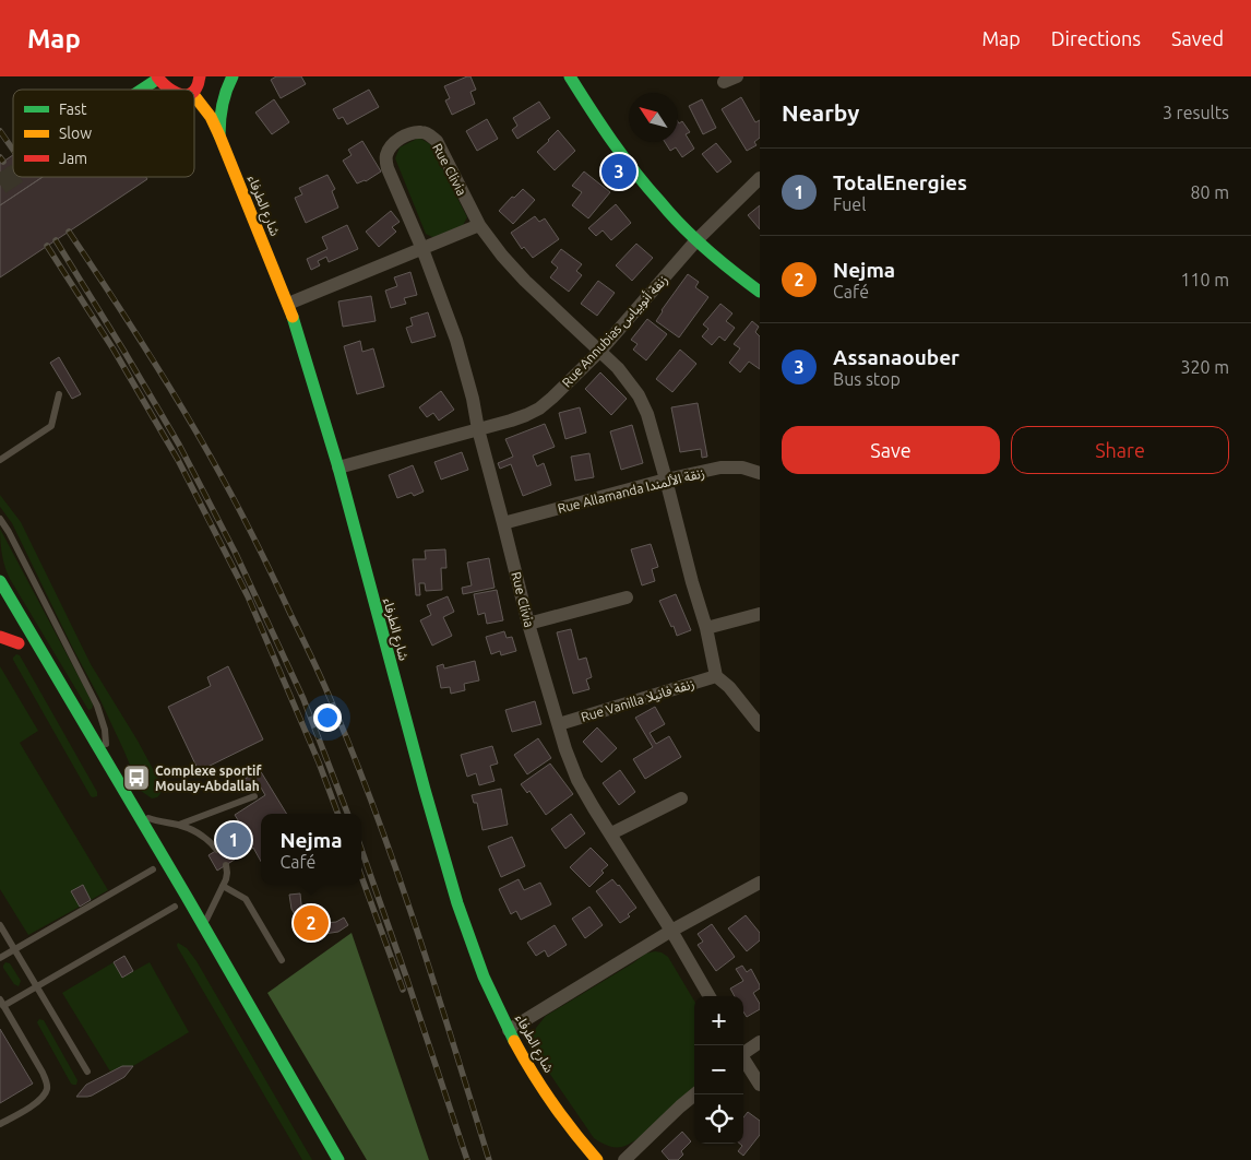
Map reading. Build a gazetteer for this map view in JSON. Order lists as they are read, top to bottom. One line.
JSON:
{"streets":{"main road":["شارع الطرفاء"],"street":["Rue Clivia","Rue Annubias زنقة أنوبياس","Rue Allamanda زنقة الألمندا","Rue Vanilla زنقة فانيلا"]},"crossings":[["Rue Clivia","Rue Annubias زنقة أنوبياس"],["Rue Clivia","Rue Allamanda زنقة الألمندا"],["Rue Clivia","Rue Vanilla زنقة فانيلا"],["شارع الطرفاء","Rue Annubias زنقة أنوبياس"]],"places":{"bus stop":["Complexe sportif Moulay-Abdallah"]},"legend":["Fast","Slow","Jam"],"north":"top left","page":{"header":"Map","nav":["Map","Directions","Saved"],"heading":["Nearby","3 results"],"list":[{"mark":"1","name":"TotalEnergies","note":"Fuel","value":"80 m"},{"mark":"2","name":"Nejma","note":"Café","value":"110 m"},{"mark":"3","name":"Assanaouber","note":"Bus stop","value":"320 m"}],"pins":["3","1","2"],"buttons":["Save","Share"],"popup":["Nejma","Café"],"map_buttons":["+","−"]}}
